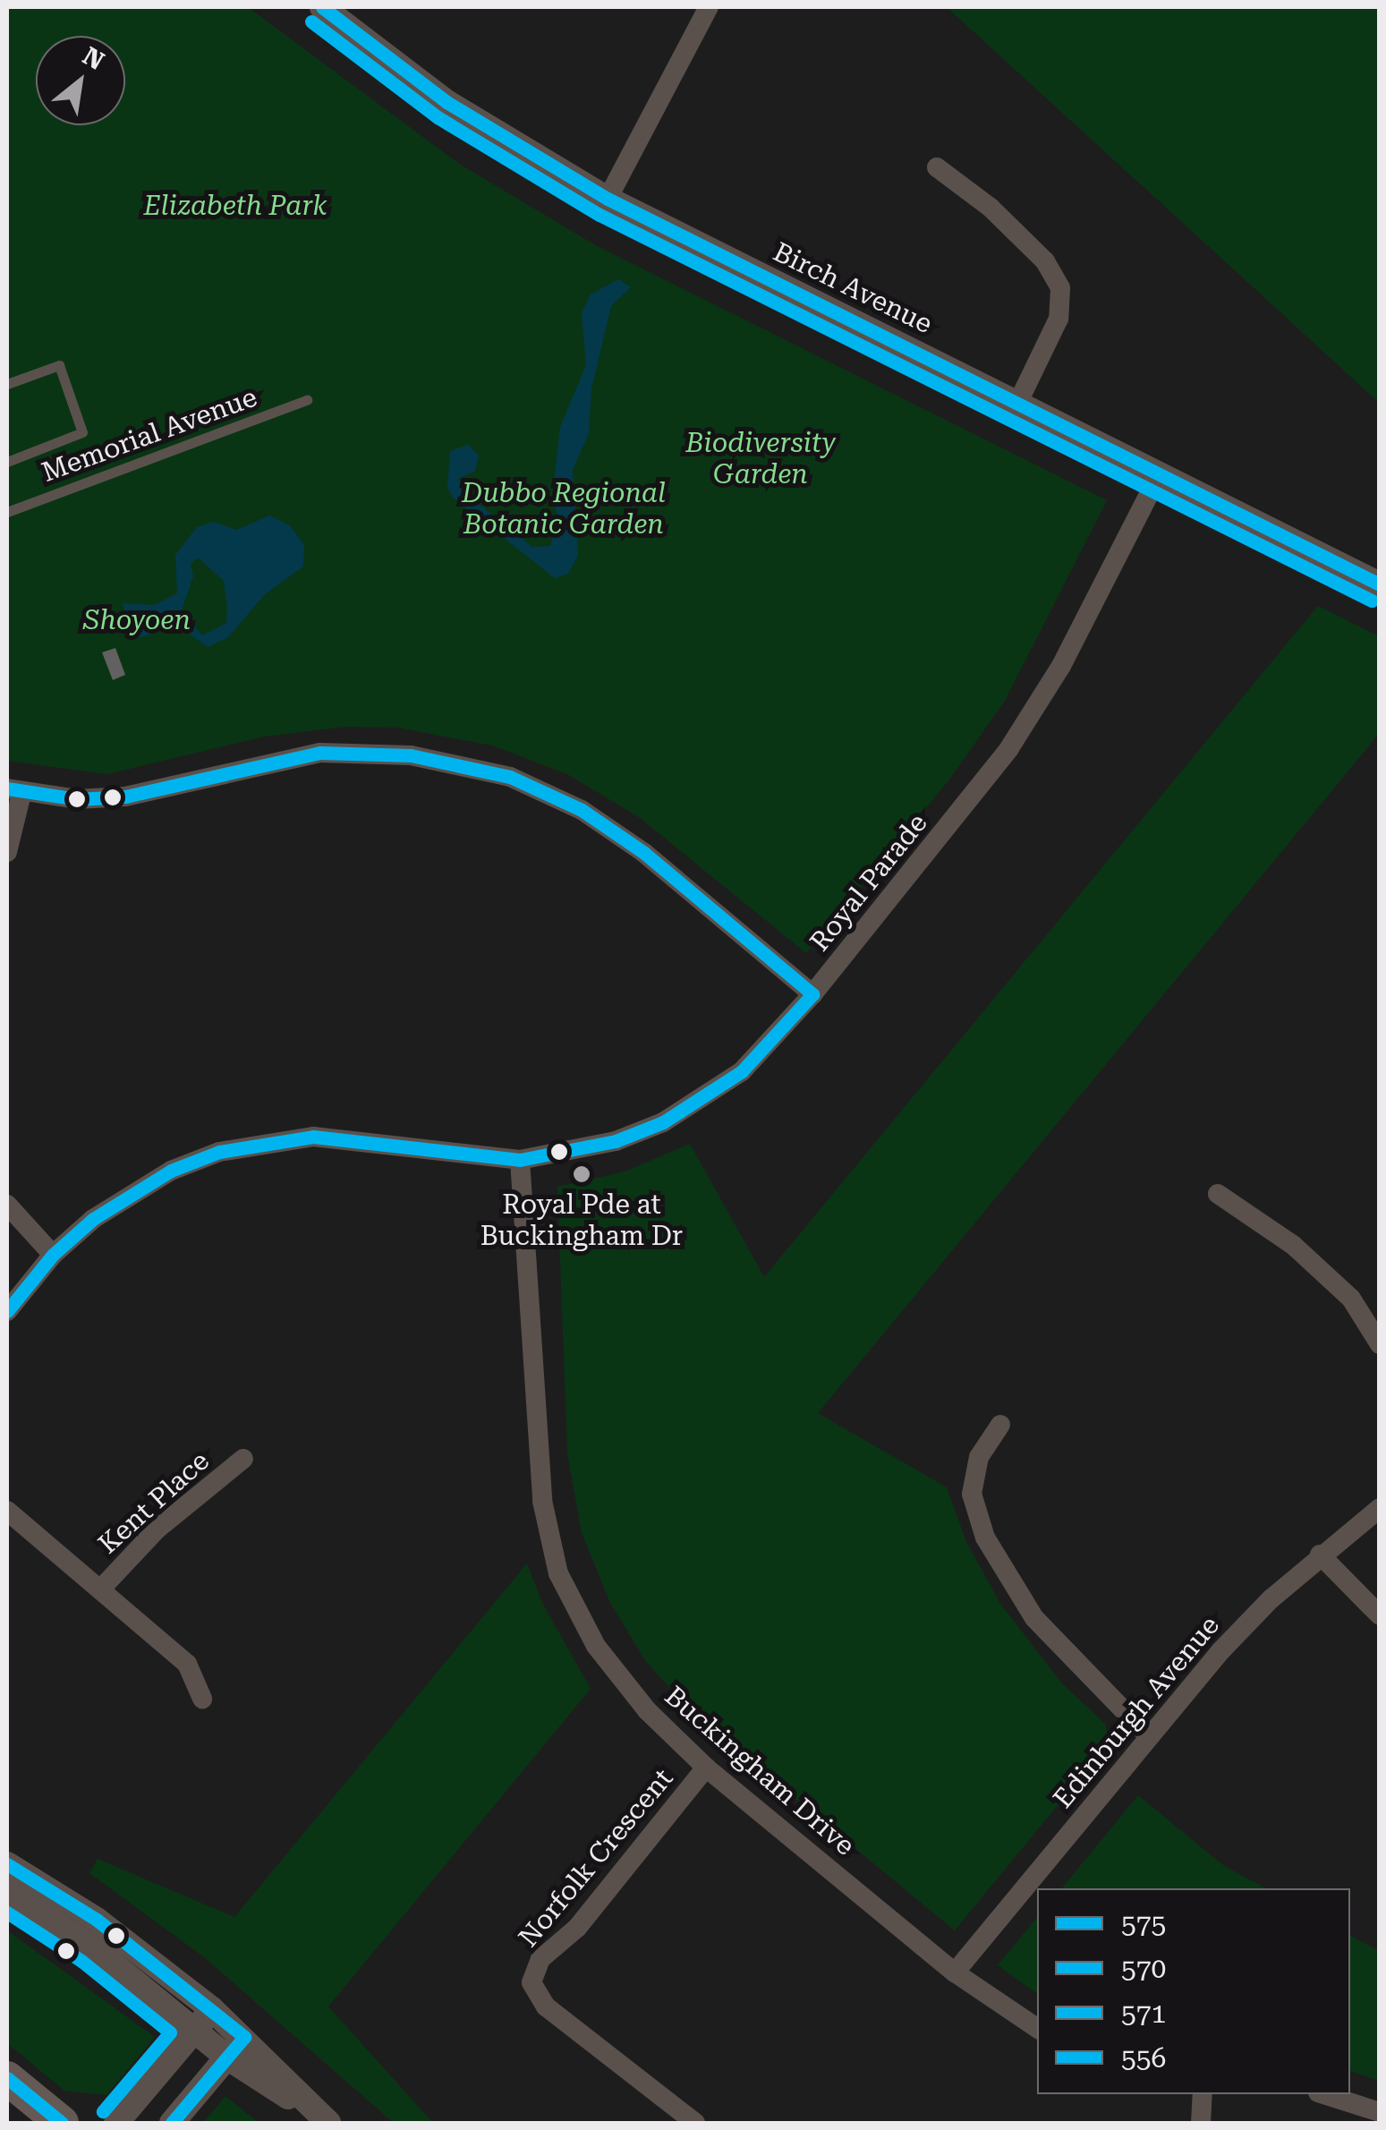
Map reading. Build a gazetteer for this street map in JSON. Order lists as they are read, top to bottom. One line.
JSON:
{"streets":{"street":["Birch Avenue","Royal Parade","Kent Place","Edinburgh Avenue","Buckingham Drive","Norfolk Crescent"],"lane":["Memorial Avenue"]},"crossings":[["Birch Avenue","Royal Parade"],["Royal Parade","Buckingham Drive"],["Edinburgh Avenue","Buckingham Drive"],["Buckingham Drive","Norfolk Crescent"]],"parks":["Elizabeth Park","Biodiversity Garden","Dubbo Regional Botanic Garden","Shoyoen"],"places":["Royal Pde at Buckingham Dr"],"lines":["transit line 570","transit line 571","transit line 575","transit line 556"],"legend":["575","570","571","556"],"north":"top right"}
